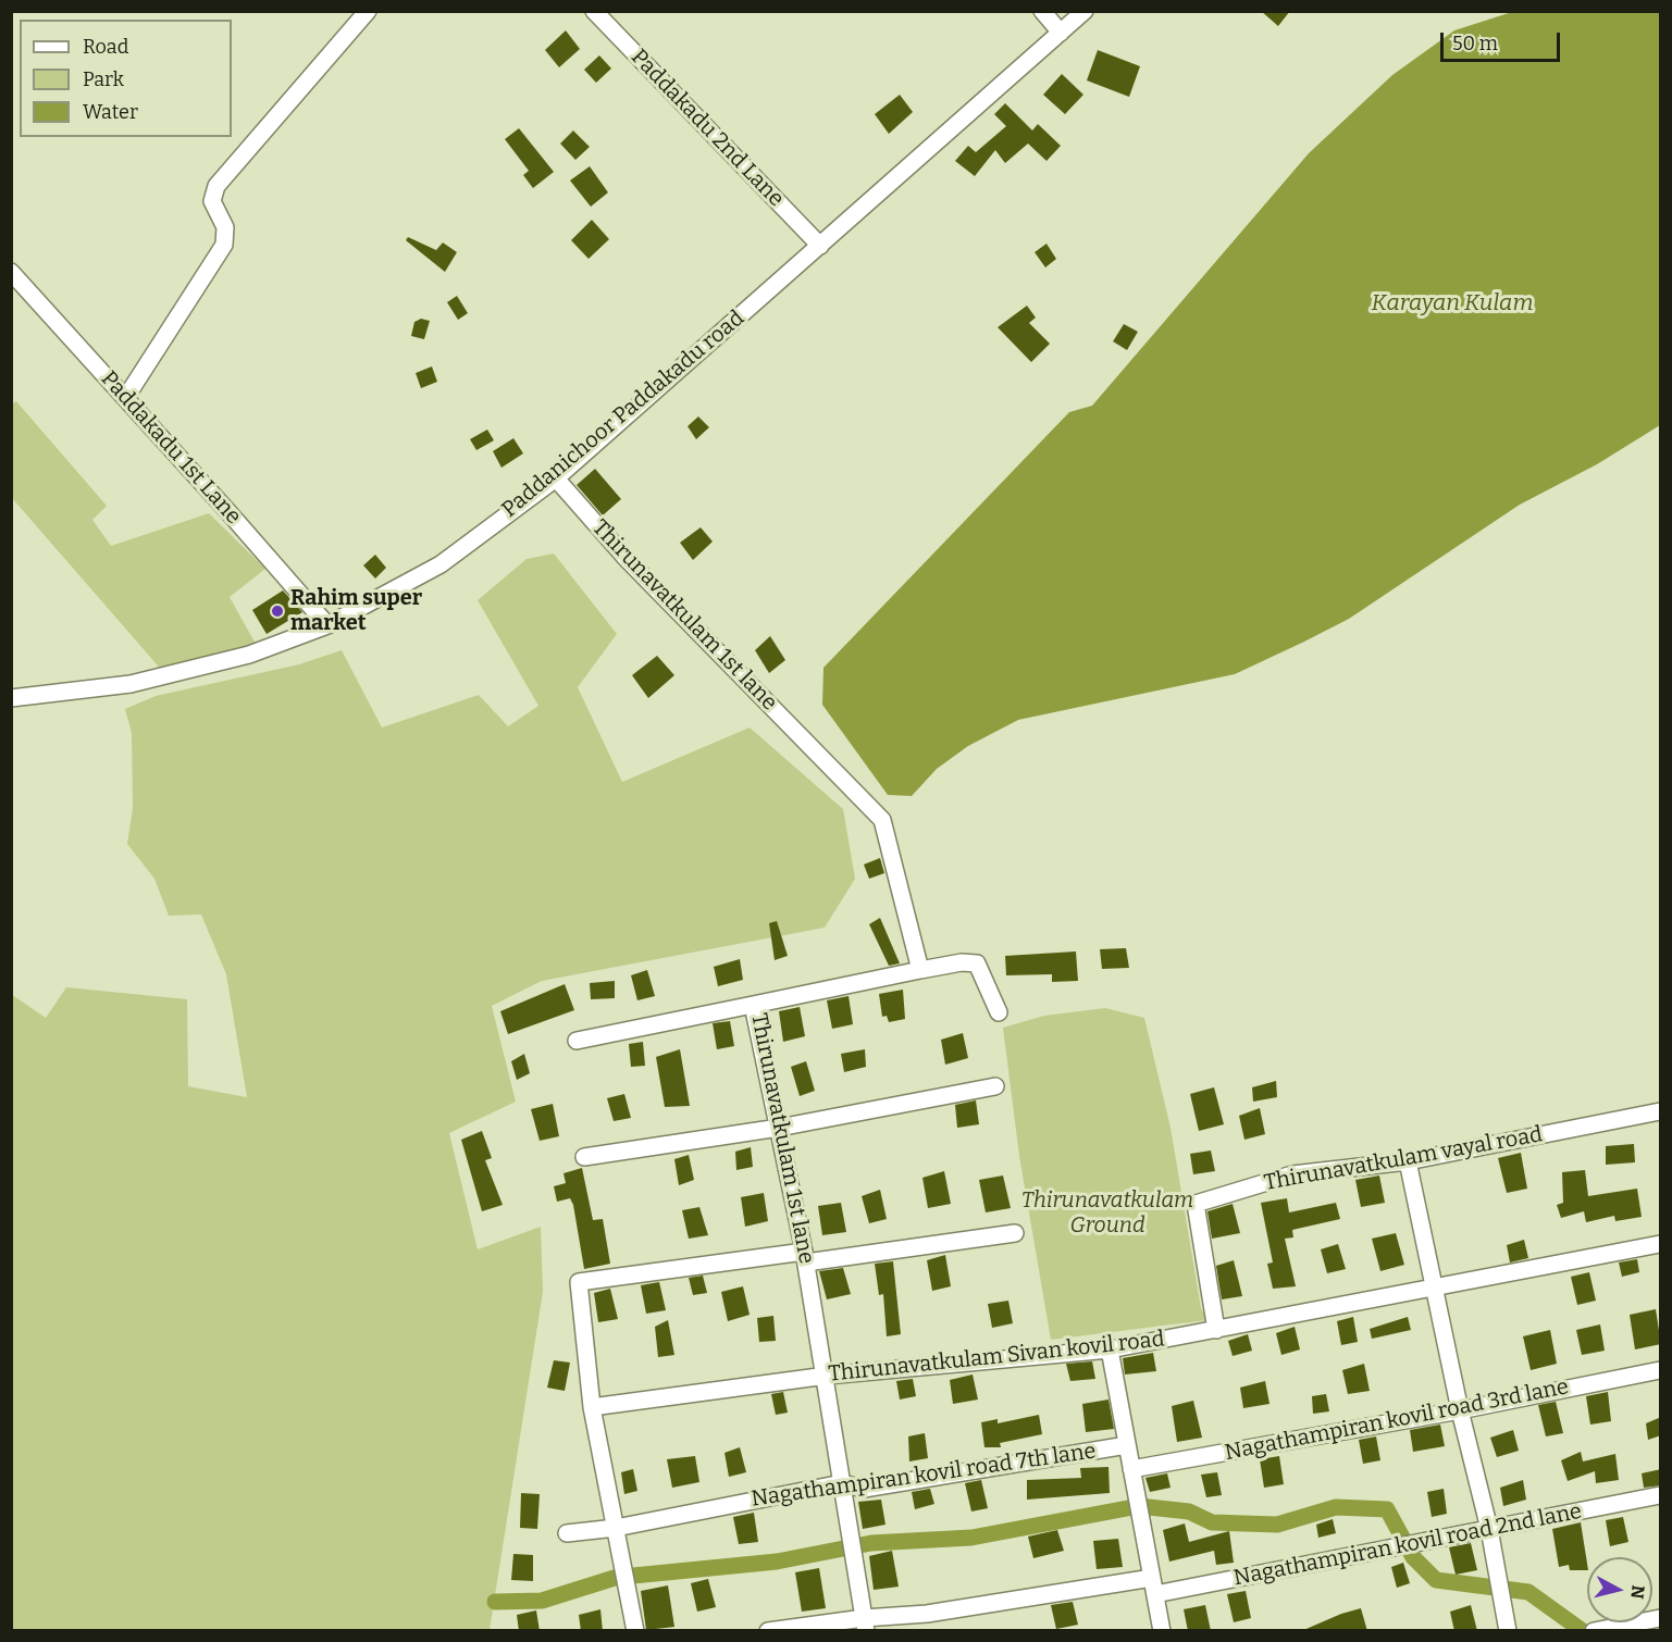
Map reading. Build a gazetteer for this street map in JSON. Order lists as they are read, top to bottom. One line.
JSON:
{"streets":{"street":["Paddakadu 2nd Lane","Paddanichoor Paddakadu road","Paddakadu 1st Lane","Thirunavatkulam 1st lane","Thirunavatkulam vayal road","Thirunavatkulam Sivan kovil road","Nagathampiran kovil road 3rd lane","Nagathampiran kovil road 7th lane","Nagathampiran kovil road 2nd lane"]},"crossings":[["Paddakadu 2nd Lane","Paddanichoor Paddakadu road"],["Paddanichoor Paddakadu road","Paddakadu 1st Lane"],["Paddanichoor Paddakadu road","Thirunavatkulam 1st lane"],["Thirunavatkulam 1st lane","Thirunavatkulam Sivan kovil road"],["Thirunavatkulam 1st lane","Nagathampiran kovil road 7th lane"],["Thirunavatkulam 1st lane","Nagathampiran kovil road 2nd lane"],["Thirunavatkulam vayal road","Thirunavatkulam Sivan kovil road"]],"water":["Karayan Kulam"],"parks":["Thirunavatkulam Ground"],"places":["Rahim super market"],"legend":["Road","Park","Water"],"scale_bar":"50 m","north":"right"}
